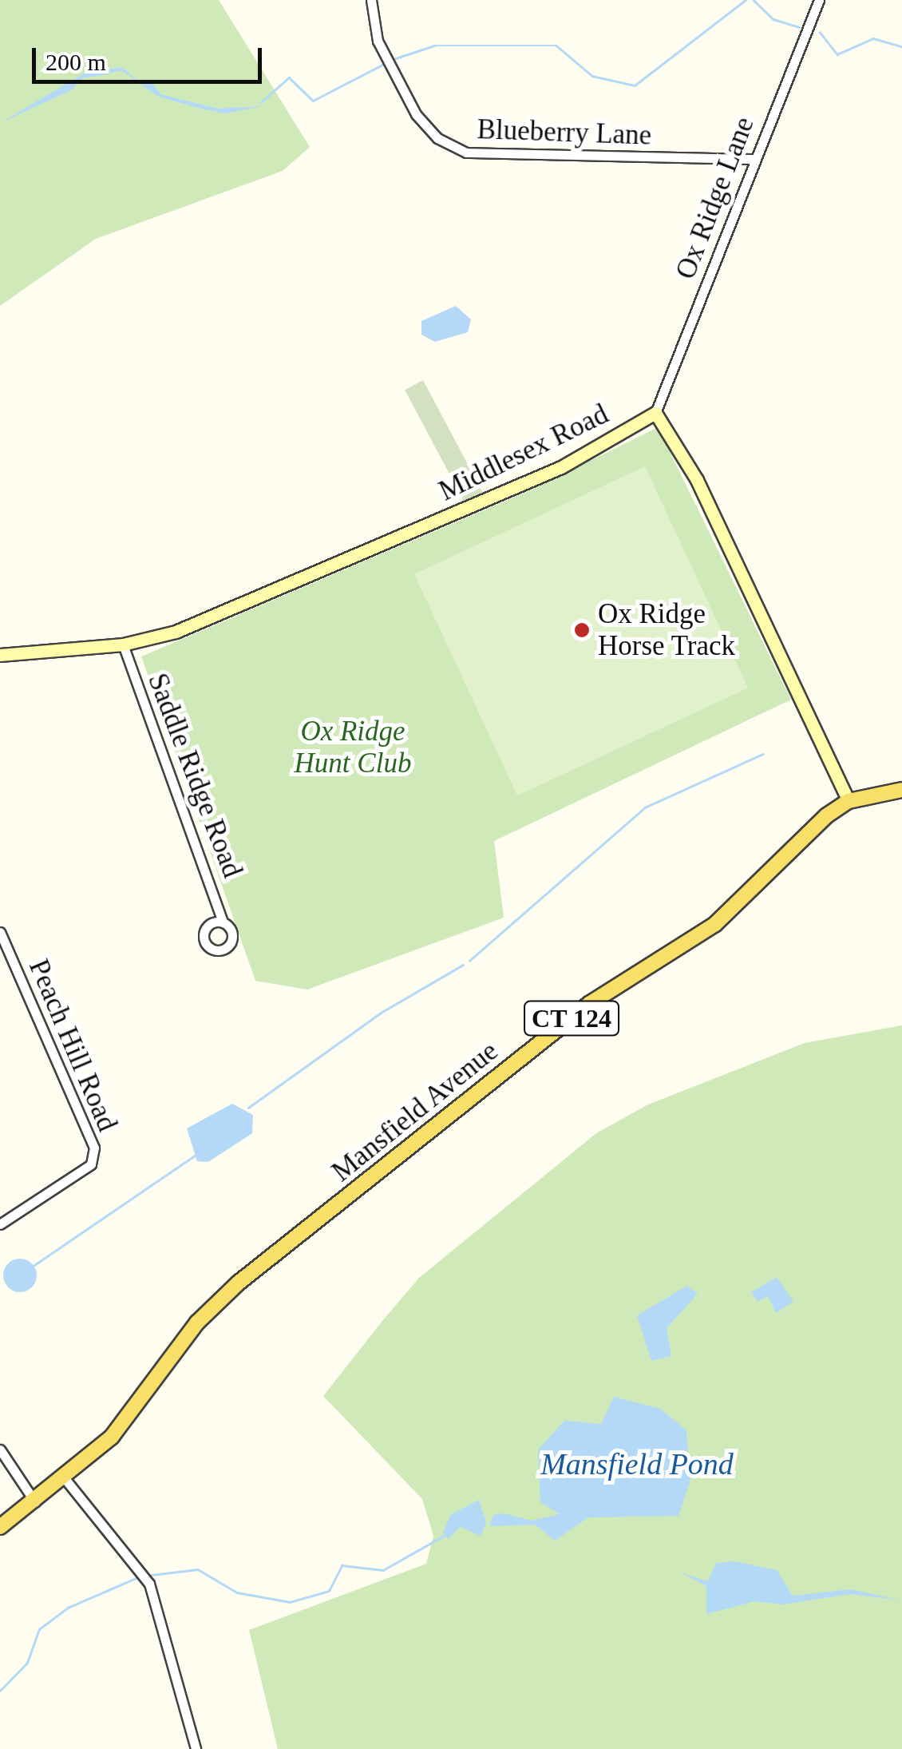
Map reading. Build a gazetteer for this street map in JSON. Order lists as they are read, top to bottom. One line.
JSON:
{"streets":{"main road":["Middlesex Road","CT 124","Mansfield Avenue"],"street":["Blueberry Lane","Ox Ridge Lane","Saddle Ridge Road","Peach Hill Road"]},"crossings":[["Blueberry Lane","Ox Ridge Lane"],["Ox Ridge Lane","Middlesex Road"],["Middlesex Road","Saddle Ridge Road"]],"water":["Mansfield Pond"],"parks":["Ox Ridge Hunt Club"],"places":["Ox Ridge Horse Track"],"scale_bar":"200 m"}
